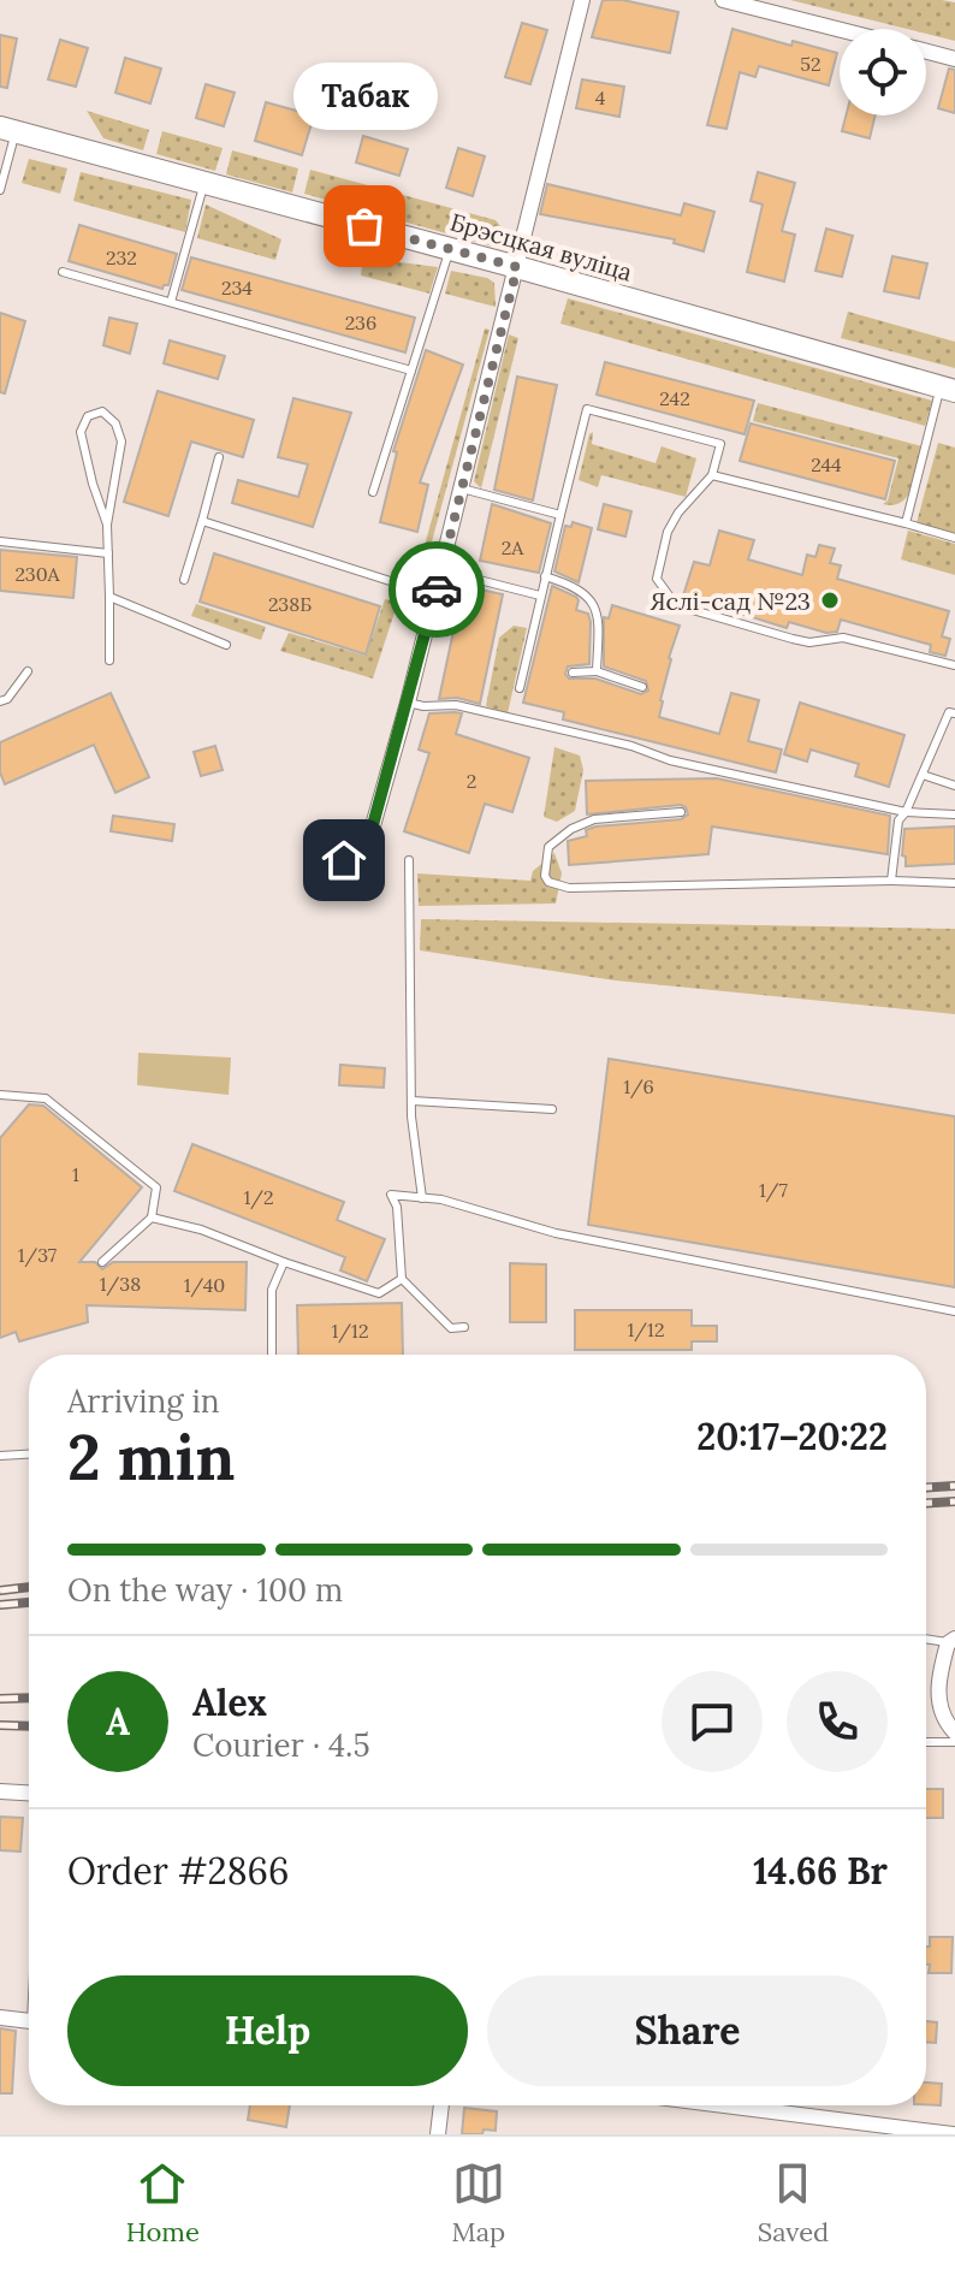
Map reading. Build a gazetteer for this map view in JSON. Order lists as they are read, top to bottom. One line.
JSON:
{"streets":{"main road":["Брэсцкая вуліца"]},"places":["Табак","Яслі-сад №23"],"house_numbers":["52","4","232","234","236","242","244","2А","230А","238Б","2","1/6","1","1/7","1/2","1/37","1/38","1/40","1/12","1/12"],"page":{"bubble":"Табак","heading":["2 min","Arriving in","20:17–20:22"],"panel":["Alex","Courier · 4.5","Order #2866","14.66 Br"],"bar":"On the way · 100 m","round":"A","buttons":["Help","Share"],"tabs":["Home","Map","Saved"]}}
